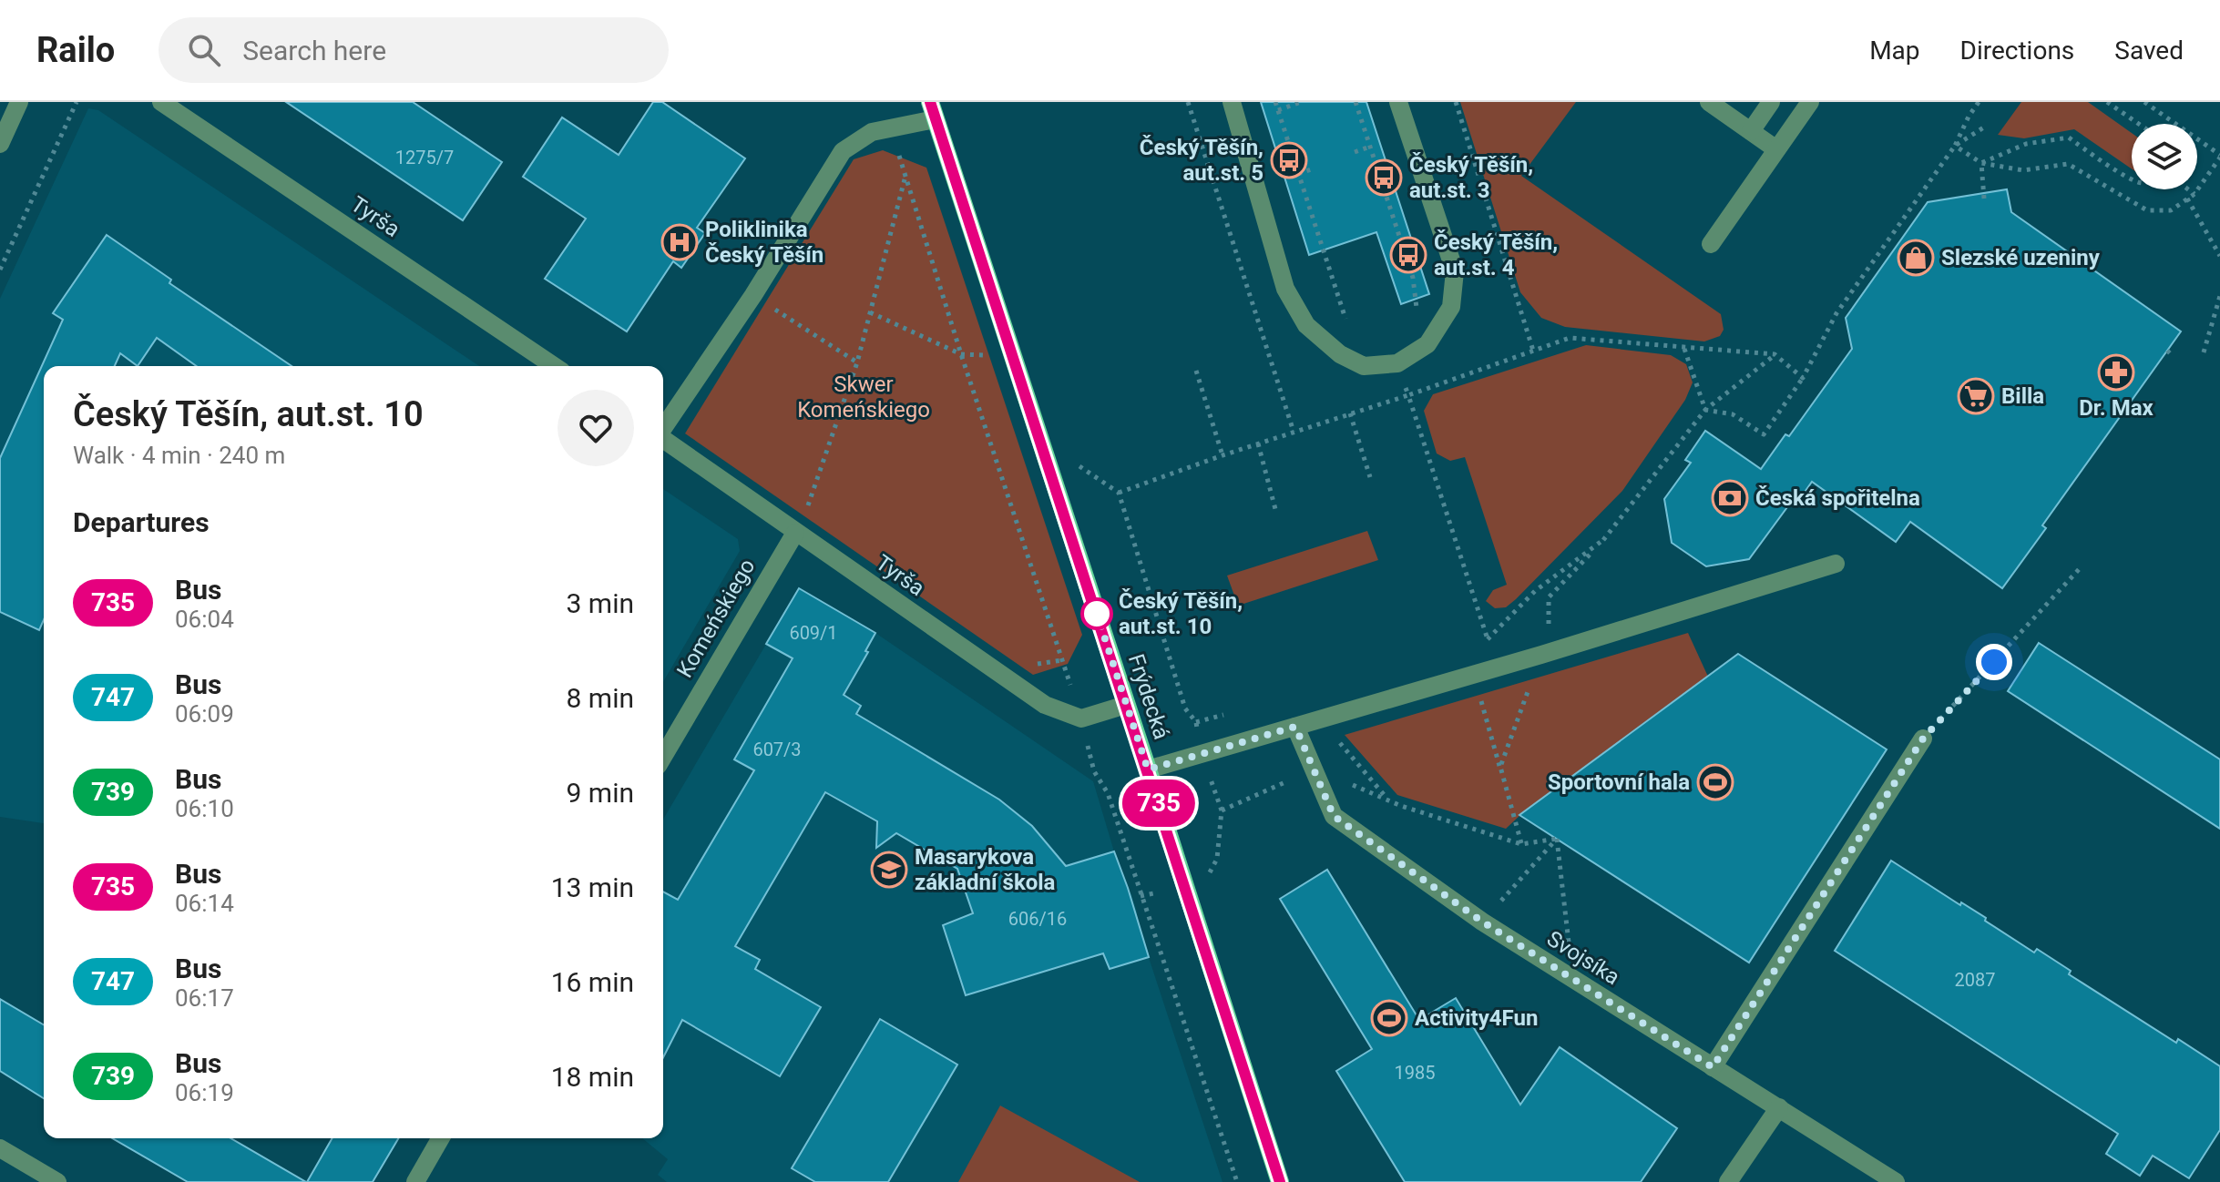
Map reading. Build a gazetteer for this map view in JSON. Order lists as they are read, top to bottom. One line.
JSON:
{"streets":{"main road":["Frýdecká"],"street":["Tyrša","Komeńskiego","Svojsíka"]},"crossings":[["Tyrša","Komeńskiego"],["Tyrša","Frýdecká"]],"parks":["Skwer Komeńskiego"],"places":{"bus stop":["Český Těšín, aut.st. 5","Český Těšín, aut.st. 3","Český Těšín, aut.st. 4"],"hospital":["Poliklinika Český Těšín"],"shop":["Slezské uzeniny"],"pharmacy":["Dr. Max"],"supermarket":["Billa"],"bank":["Česká spořitelna"],"other":["Český Těšín, aut.st. 10"],"sports":["Sportovní hala","Activity4Fun"],"school or university":["Masarykova základní škola"]},"lines":["bus line 735"],"house_numbers":["1275/7","609/1","607/3","606/16","2087","1985"],"page":{"header":"Railo","search":"Search here","nav":["Map","Directions","Saved"],"on_map":"735","heading":[["Český Těšín, aut.st. 10","Walk · 4 min · 240 m"],"Departures"],"list":[{"mark":"735","name":"Bus","note":"06:04","value":"3 min"},{"mark":"747","name":"Bus","note":"06:09","value":"8 min"},{"mark":"739","name":"Bus","note":"06:10","value":"9 min"},{"mark":"735","name":"Bus","note":"06:14","value":"13 min"},{"mark":"747","name":"Bus","note":"06:17","value":"16 min"},{"mark":"739","name":"Bus","note":"06:19","value":"18 min"}]}}
